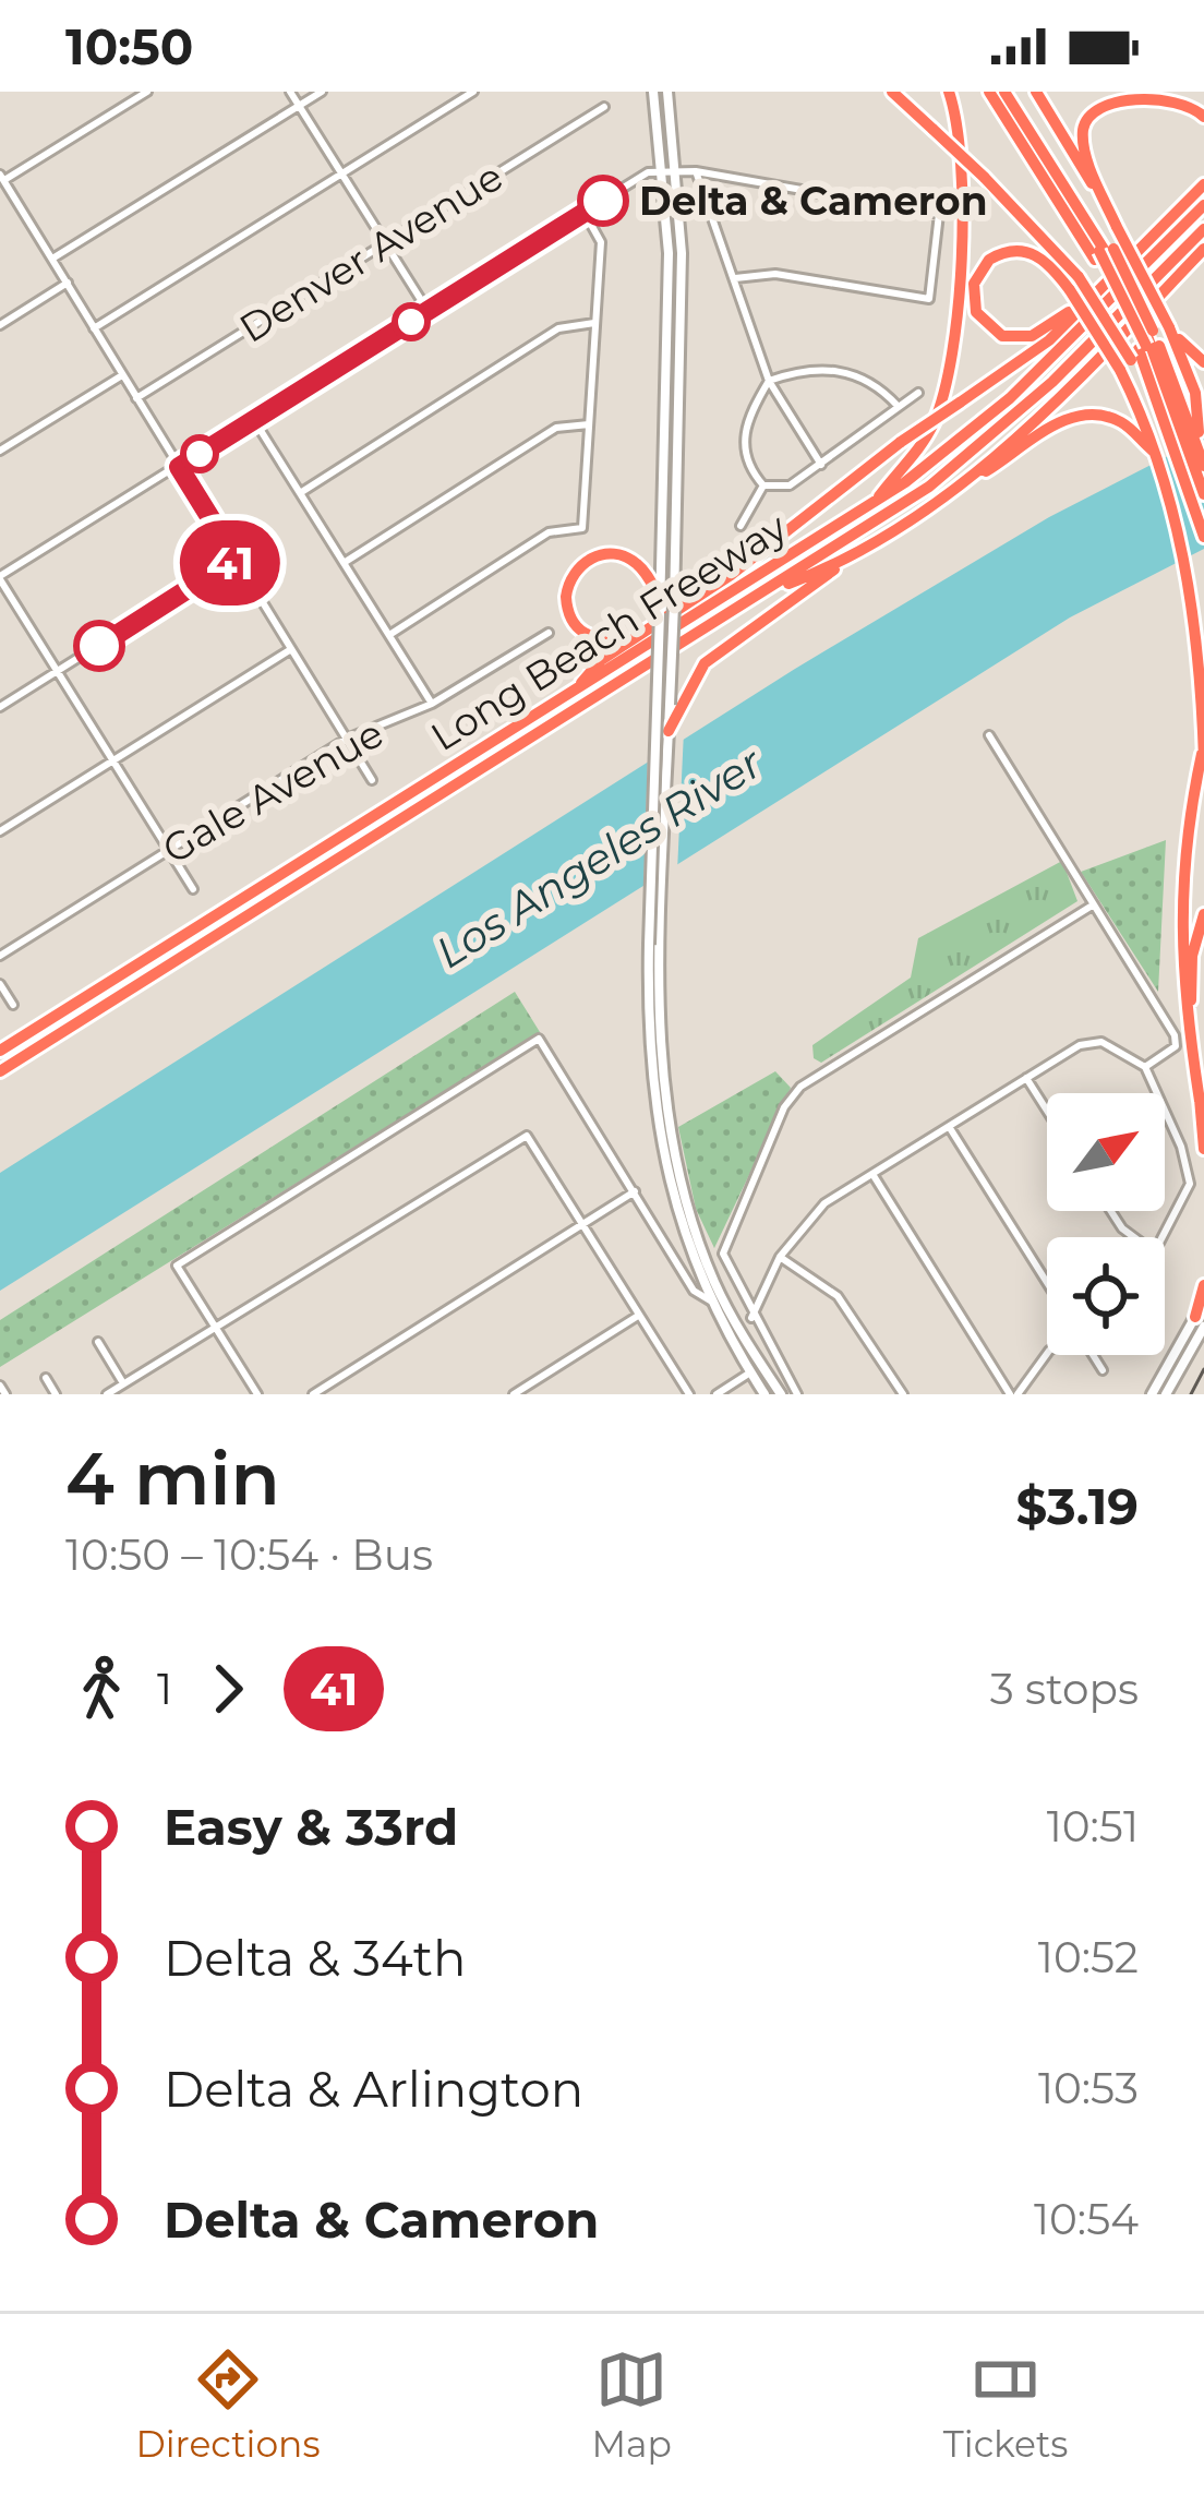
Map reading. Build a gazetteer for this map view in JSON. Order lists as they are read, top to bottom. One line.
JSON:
{"streets":{"highway":["Long Beach Freeway"],"street":["Denver Avenue","Gale Avenue"]},"water":["Los Angeles River"],"places":["Delta & Cameron"],"lines":["bus line 41"],"north":"top right","page":{"status":"10:50","on_map":"41","heading":["4 min","10:50 – 10:54 · Bus","$3.19"],"legs":["1","41","3 stops"],"list":[{"name":"Easy & 33rd","value":"10:51"},{"name":"Delta & 34th","value":"10:52"},{"name":"Delta & Arlington","value":"10:53"},{"name":"Delta & Cameron","value":"10:54"}],"tabs":["Directions","Map","Tickets"]}}
